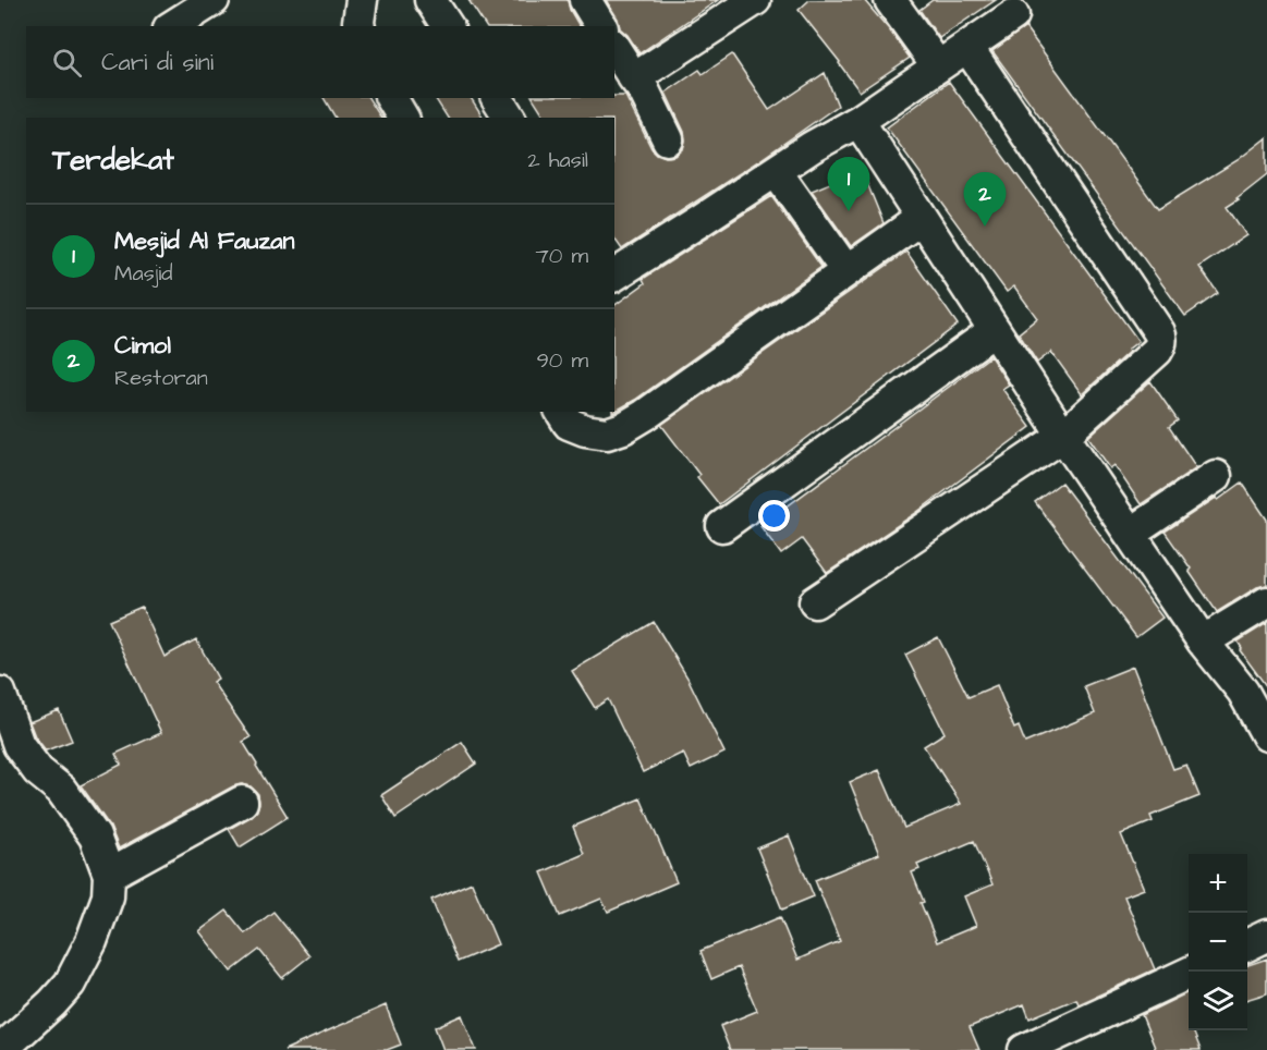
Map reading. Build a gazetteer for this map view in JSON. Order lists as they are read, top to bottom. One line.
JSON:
{"page":{"search":"Cari di sini","heading":["Terdekat","2 hasil"],"pins":["1","2"],"list":[{"mark":"1","name":"Mesjid Al Fauzan","note":"Masjid","value":"70 m"},{"mark":"2","name":"Cimol","note":"Restoran","value":"90 m"}],"map_buttons":["+","−"]}}
